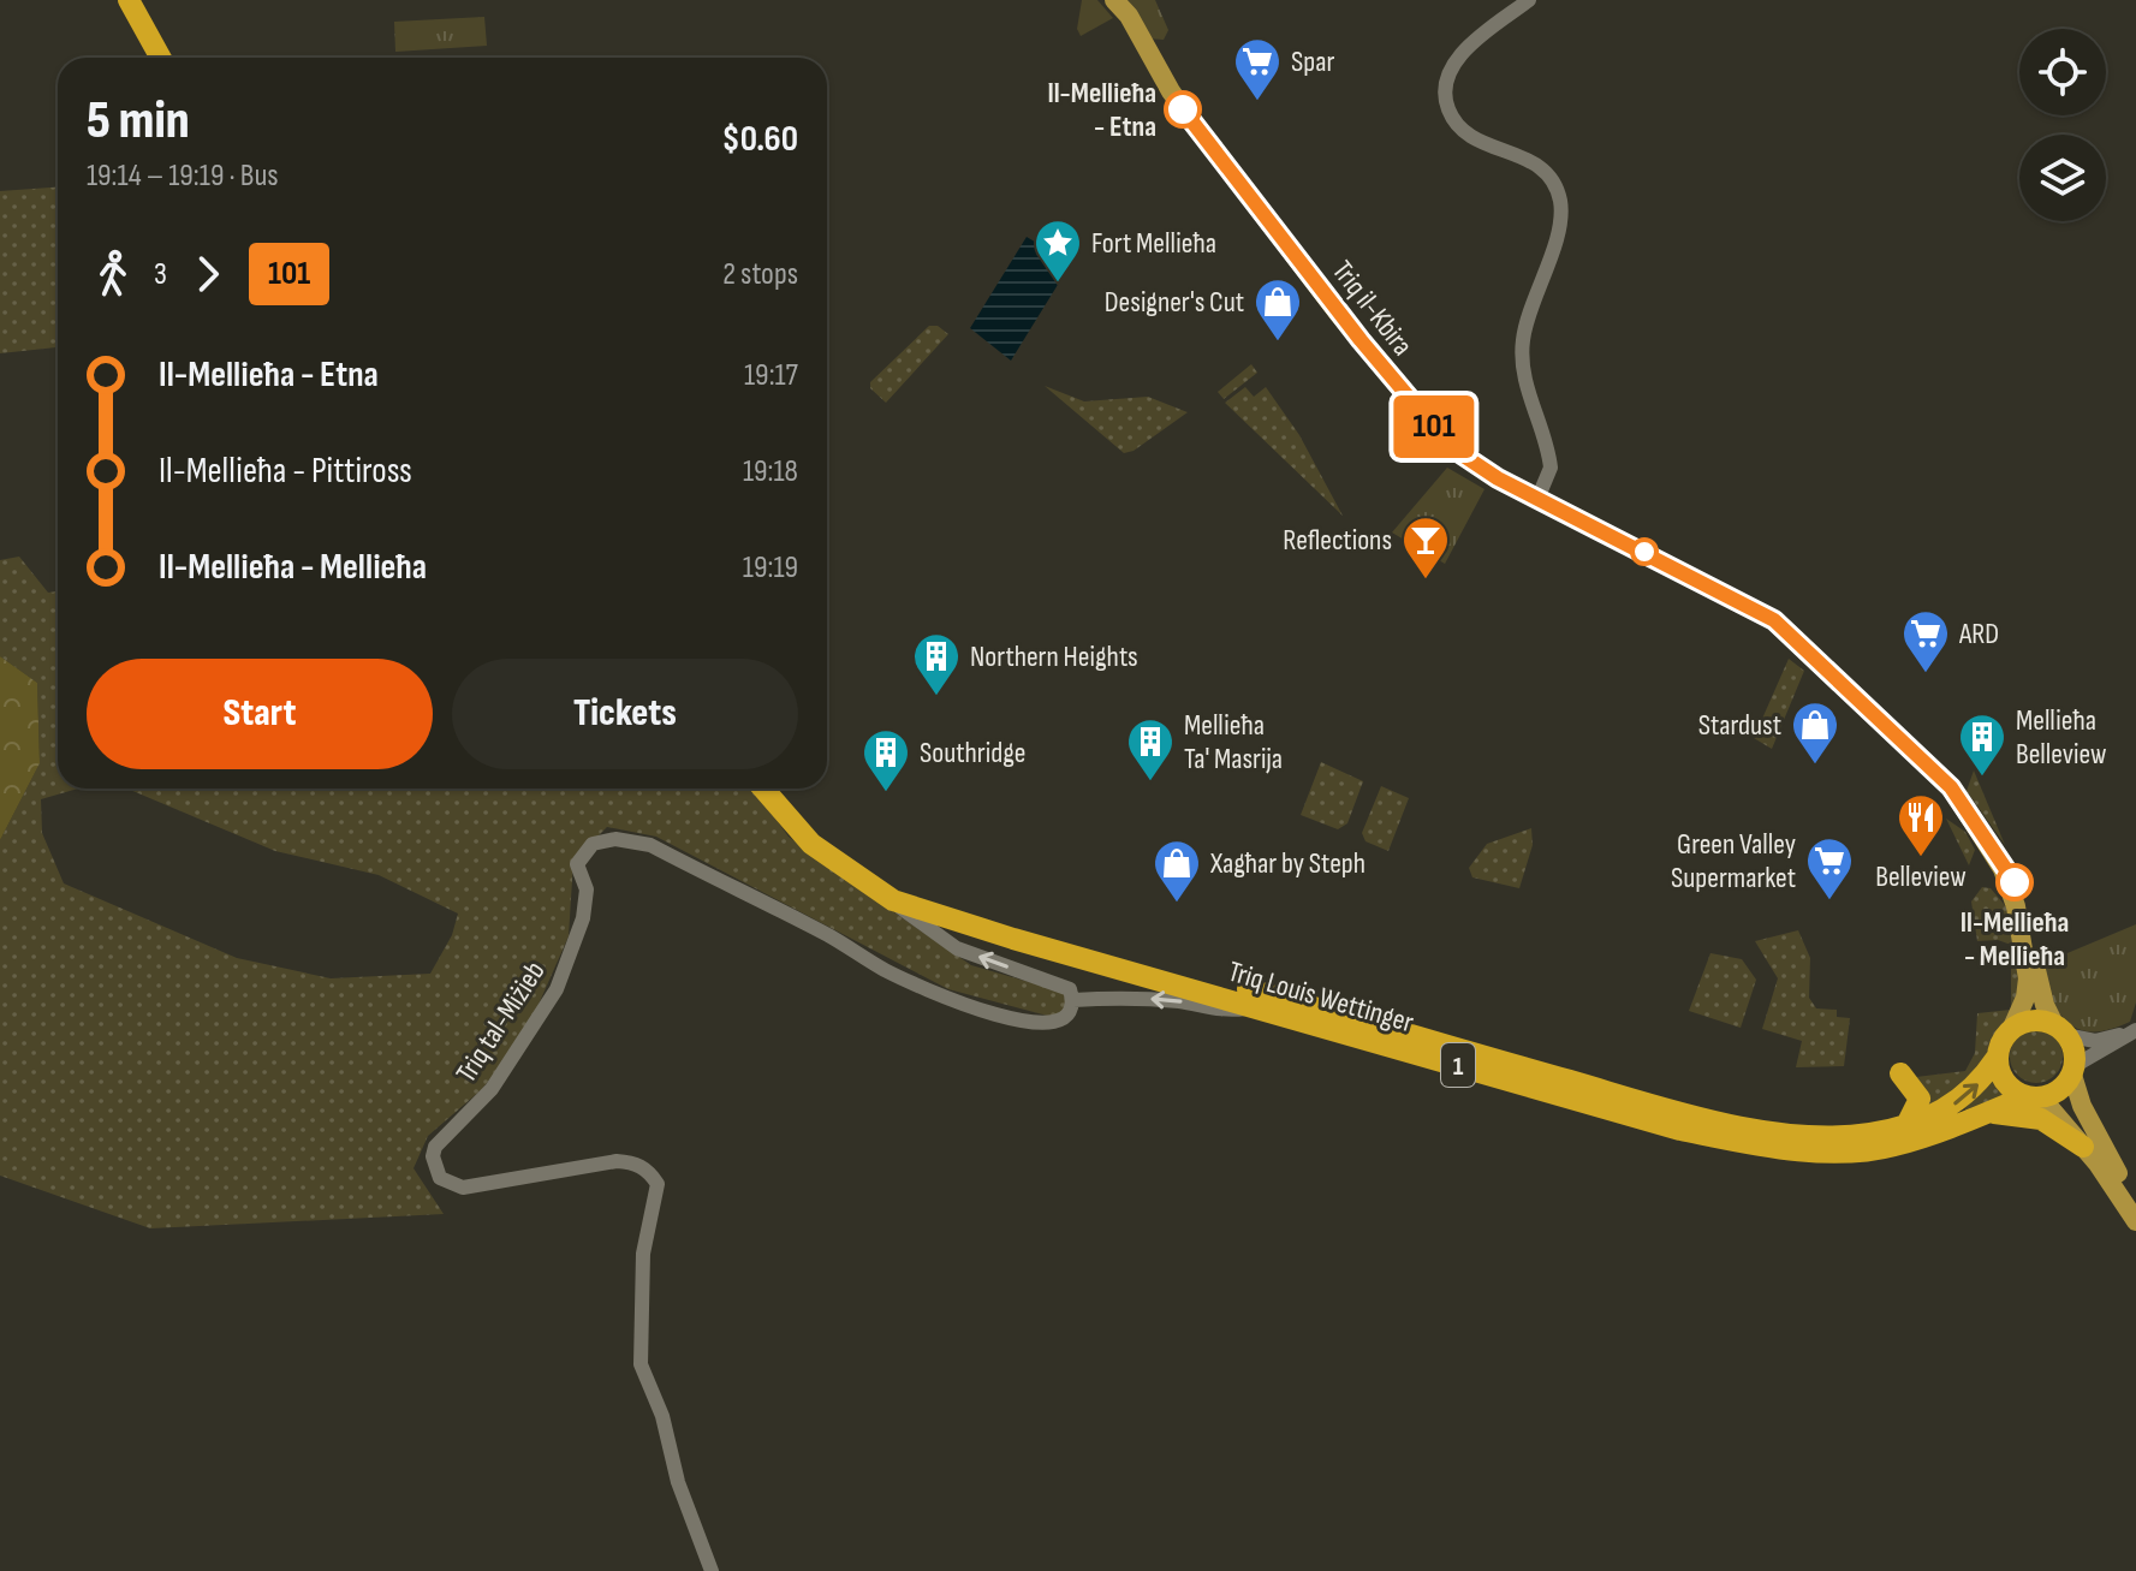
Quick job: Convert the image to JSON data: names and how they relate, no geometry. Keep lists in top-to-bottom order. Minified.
{"streets":{"highway":["Triq Louis Wettinger","1"],"main road":["Triq il-Kbira"],"street":["Triq tal-Miżieb"]},"crossings":[["Triq il-Kbira","Triq Louis Wettinger"],["Triq il-Kbira","1"],["Triq Louis Wettinger","Triq tal-Miżieb"],["Triq Louis Wettinger","1"]],"places":{"supermarket":["Spar","ARD","Green Valley Supermarket"],"other":["Il-Mellieħa - Etna","Il-Mellieħa - Mellieħa"],"place":["Fort Mellieħa"],"shop":["Designer's Cut","Stardust","Xagħar by Steph"],"bar":["Reflections"],"building":["Northern Heights","Mellieħa Belleview","Mellieħa Ta' Masrija","Southridge"],"restaurant":["Belleview"]},"lines":["bus line 101"],"page":{"on_map":"101","heading":["5 min","19:14 – 19:19 · Bus","$0.60"],"legs":["3","101","2 stops"],"list":[{"name":"Il-Mellieħa - Etna","value":"19:17"},{"name":"Il-Mellieħa - Pittiross","value":"19:18"},{"name":"Il-Mellieħa - Mellieħa","value":"19:19"}],"buttons":["Start","Tickets"]}}
